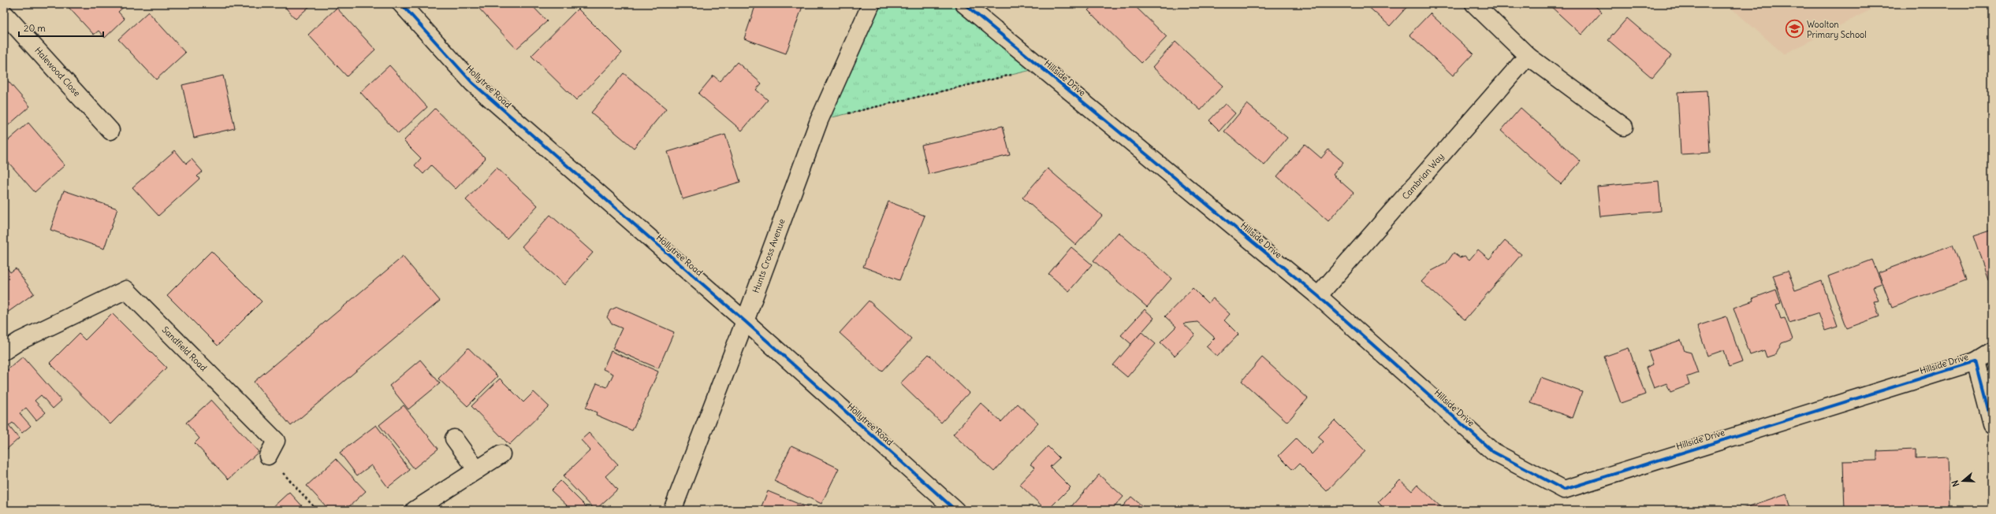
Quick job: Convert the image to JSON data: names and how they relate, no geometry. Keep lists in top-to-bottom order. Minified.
{"streets":{"street":["Halewood Close","Hillside Drive","Hollytree Road","Cambrian Way","Hunts Cross Avenue","Sandfield Road"]},"crossings":[["Hillside Drive","Cambrian Way"],["Hollytree Road","Hunts Cross Avenue"]],"places":{"school or university":["Woolton Primary School"]},"scale_bar":"20 m","north":"left"}
